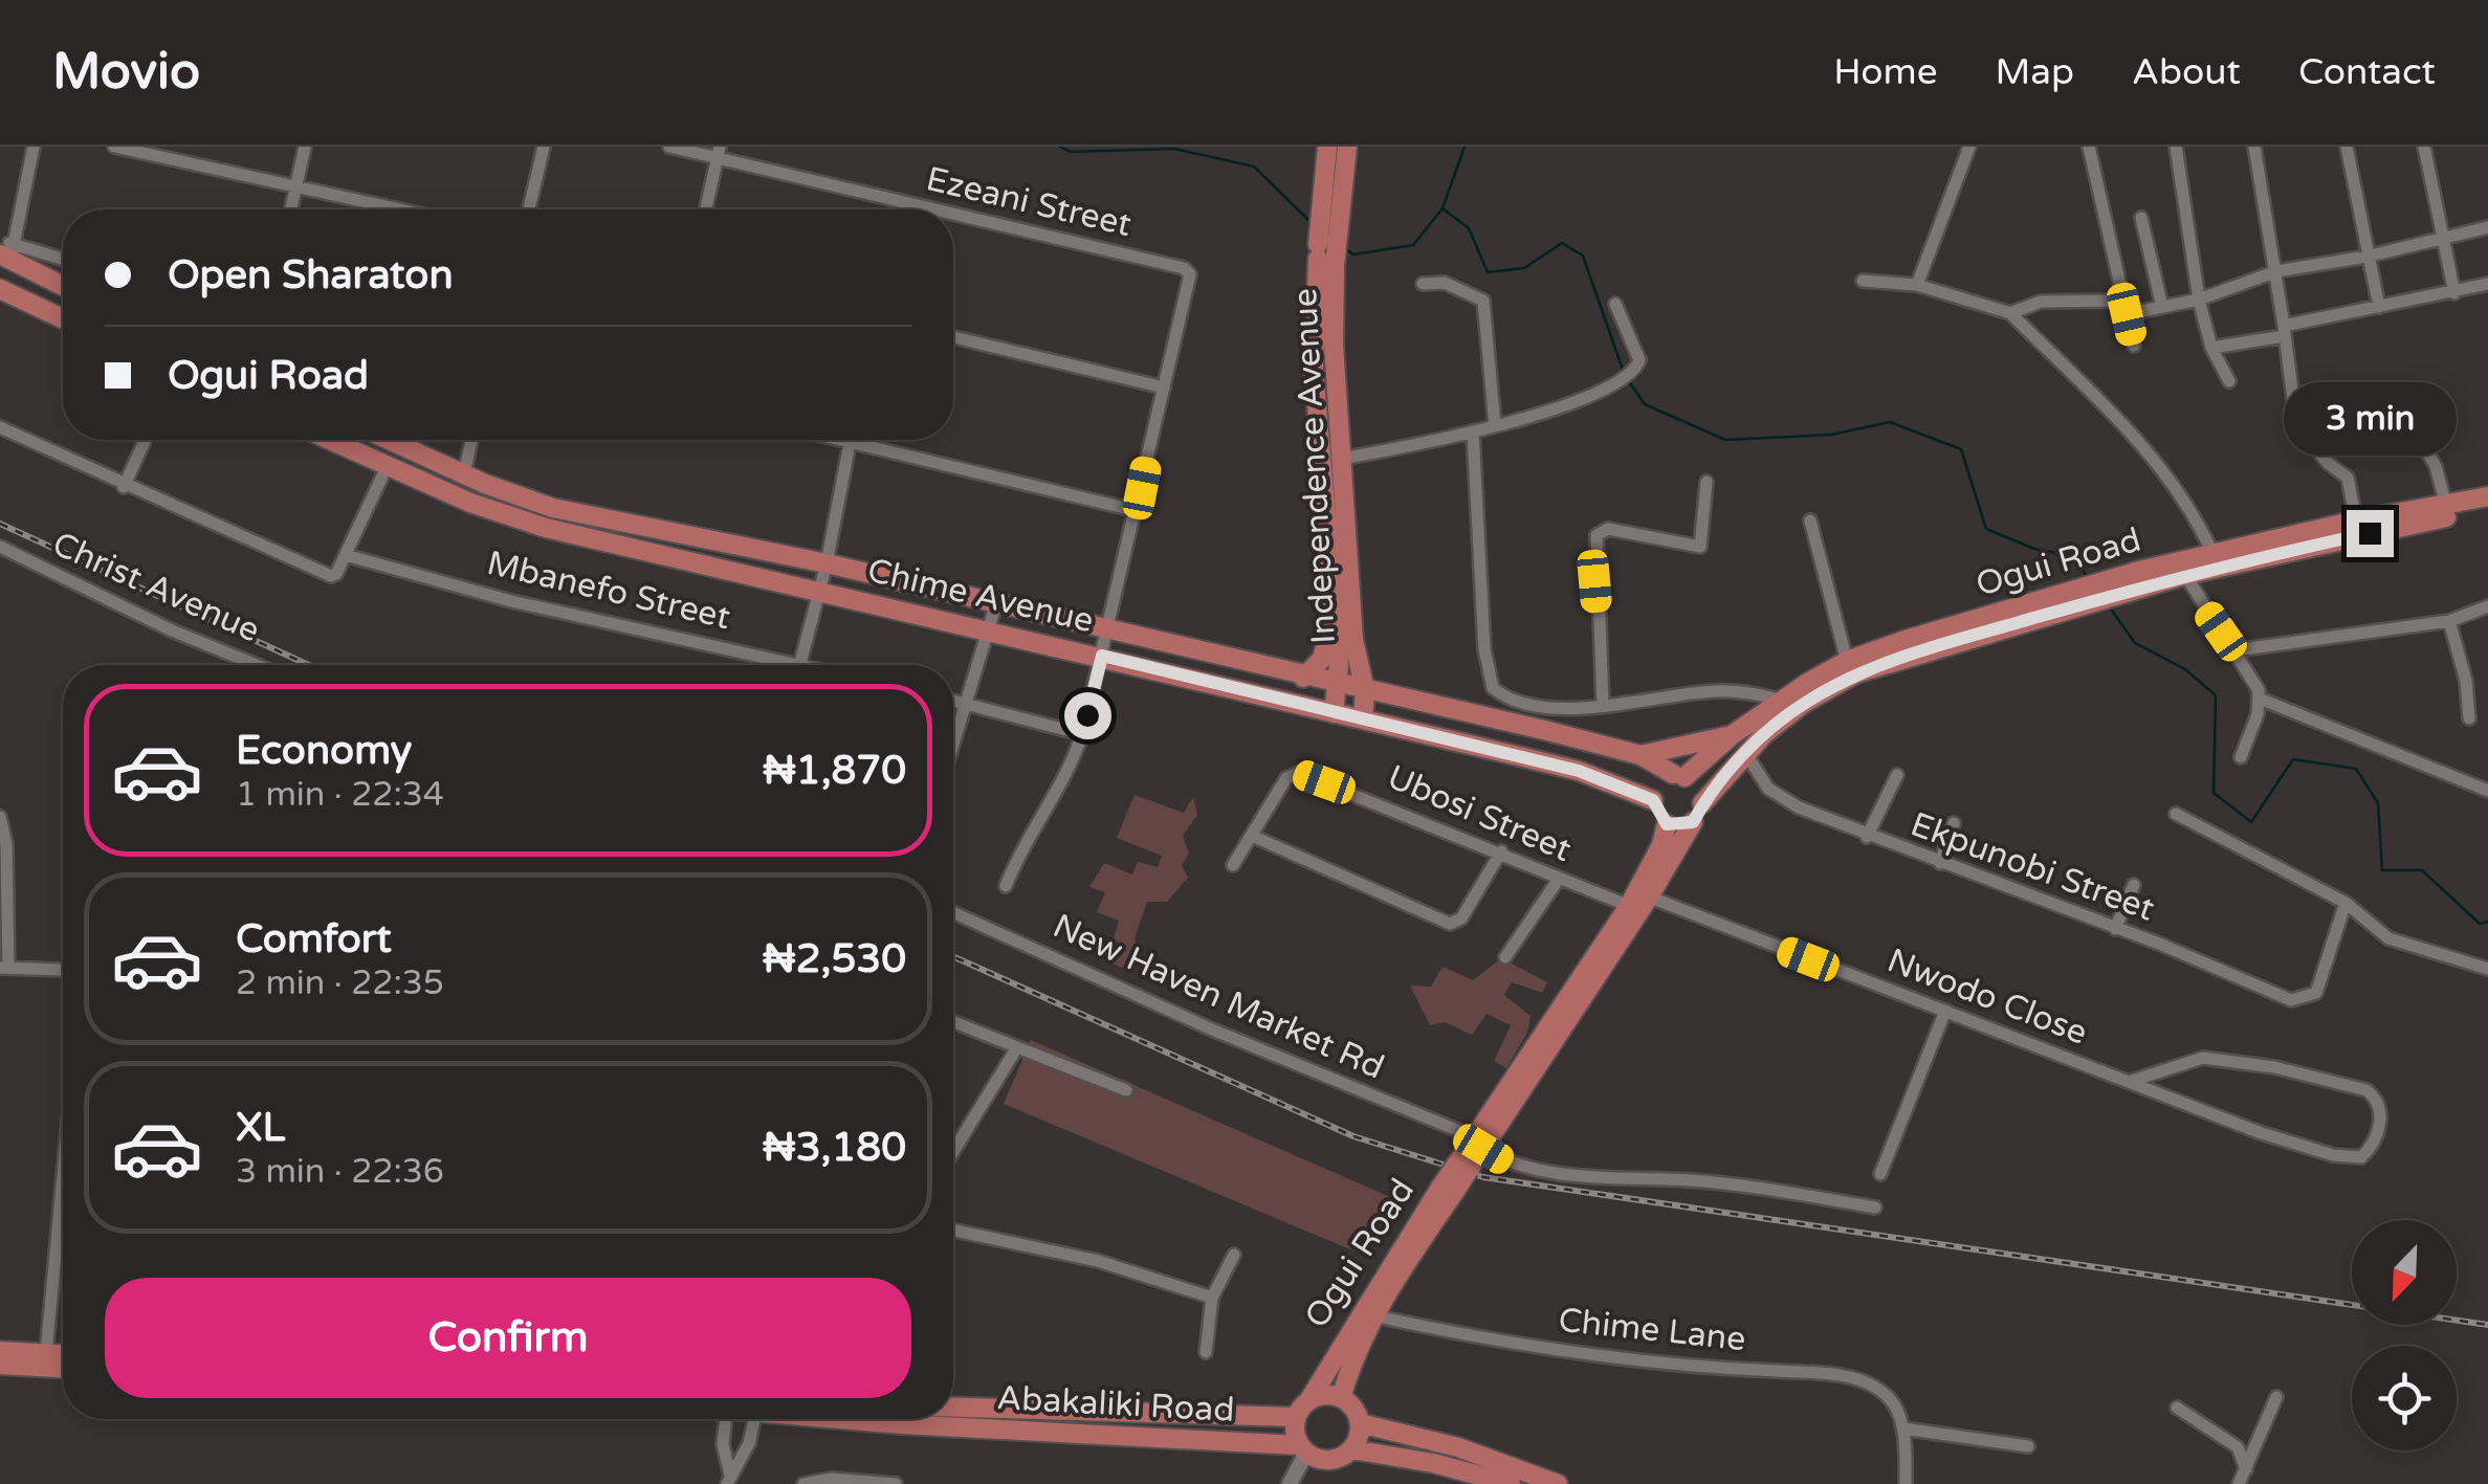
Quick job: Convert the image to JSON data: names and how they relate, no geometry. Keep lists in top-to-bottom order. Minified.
{"streets":{"main road":["Independence Avenue","Ogui Road","Chime Avenue","Abakaliki Road"],"street":["Ezeani Street","Christ Avenue","Mbanefo Street","Ubosi Street","Ekpunobi Street","New Haven Market Rd","Nwodo Close","Chime Lane"]},"crossings":[["Independence Avenue","Chime Avenue"],["Ogui Road","Chime Avenue"],["Ogui Road","Ubosi Street"],["Ogui Road","Ekpunobi Street"],["Ogui Road","New Haven Market Rd"],["Ogui Road","Nwodo Close"],["Ogui Road","Chime Lane"],["Ogui Road","Abakaliki Road"],["Ubosi Street","Nwodo Close"]],"north":"bottom left","page":{"header":"Movio","nav":["Home","Map","About","Contact"],"banner":["Open Sharaton","Ogui Road"],"bubble":"3 min","list":[{"name":"Economy","note":"1 min · 22:34","value":"₦1,870"},{"name":"Comfort","note":"2 min · 22:35","value":"₦2,530"},{"name":"XL","note":"3 min · 22:36","value":"₦3,180"}],"buttons":"Confirm"}}
